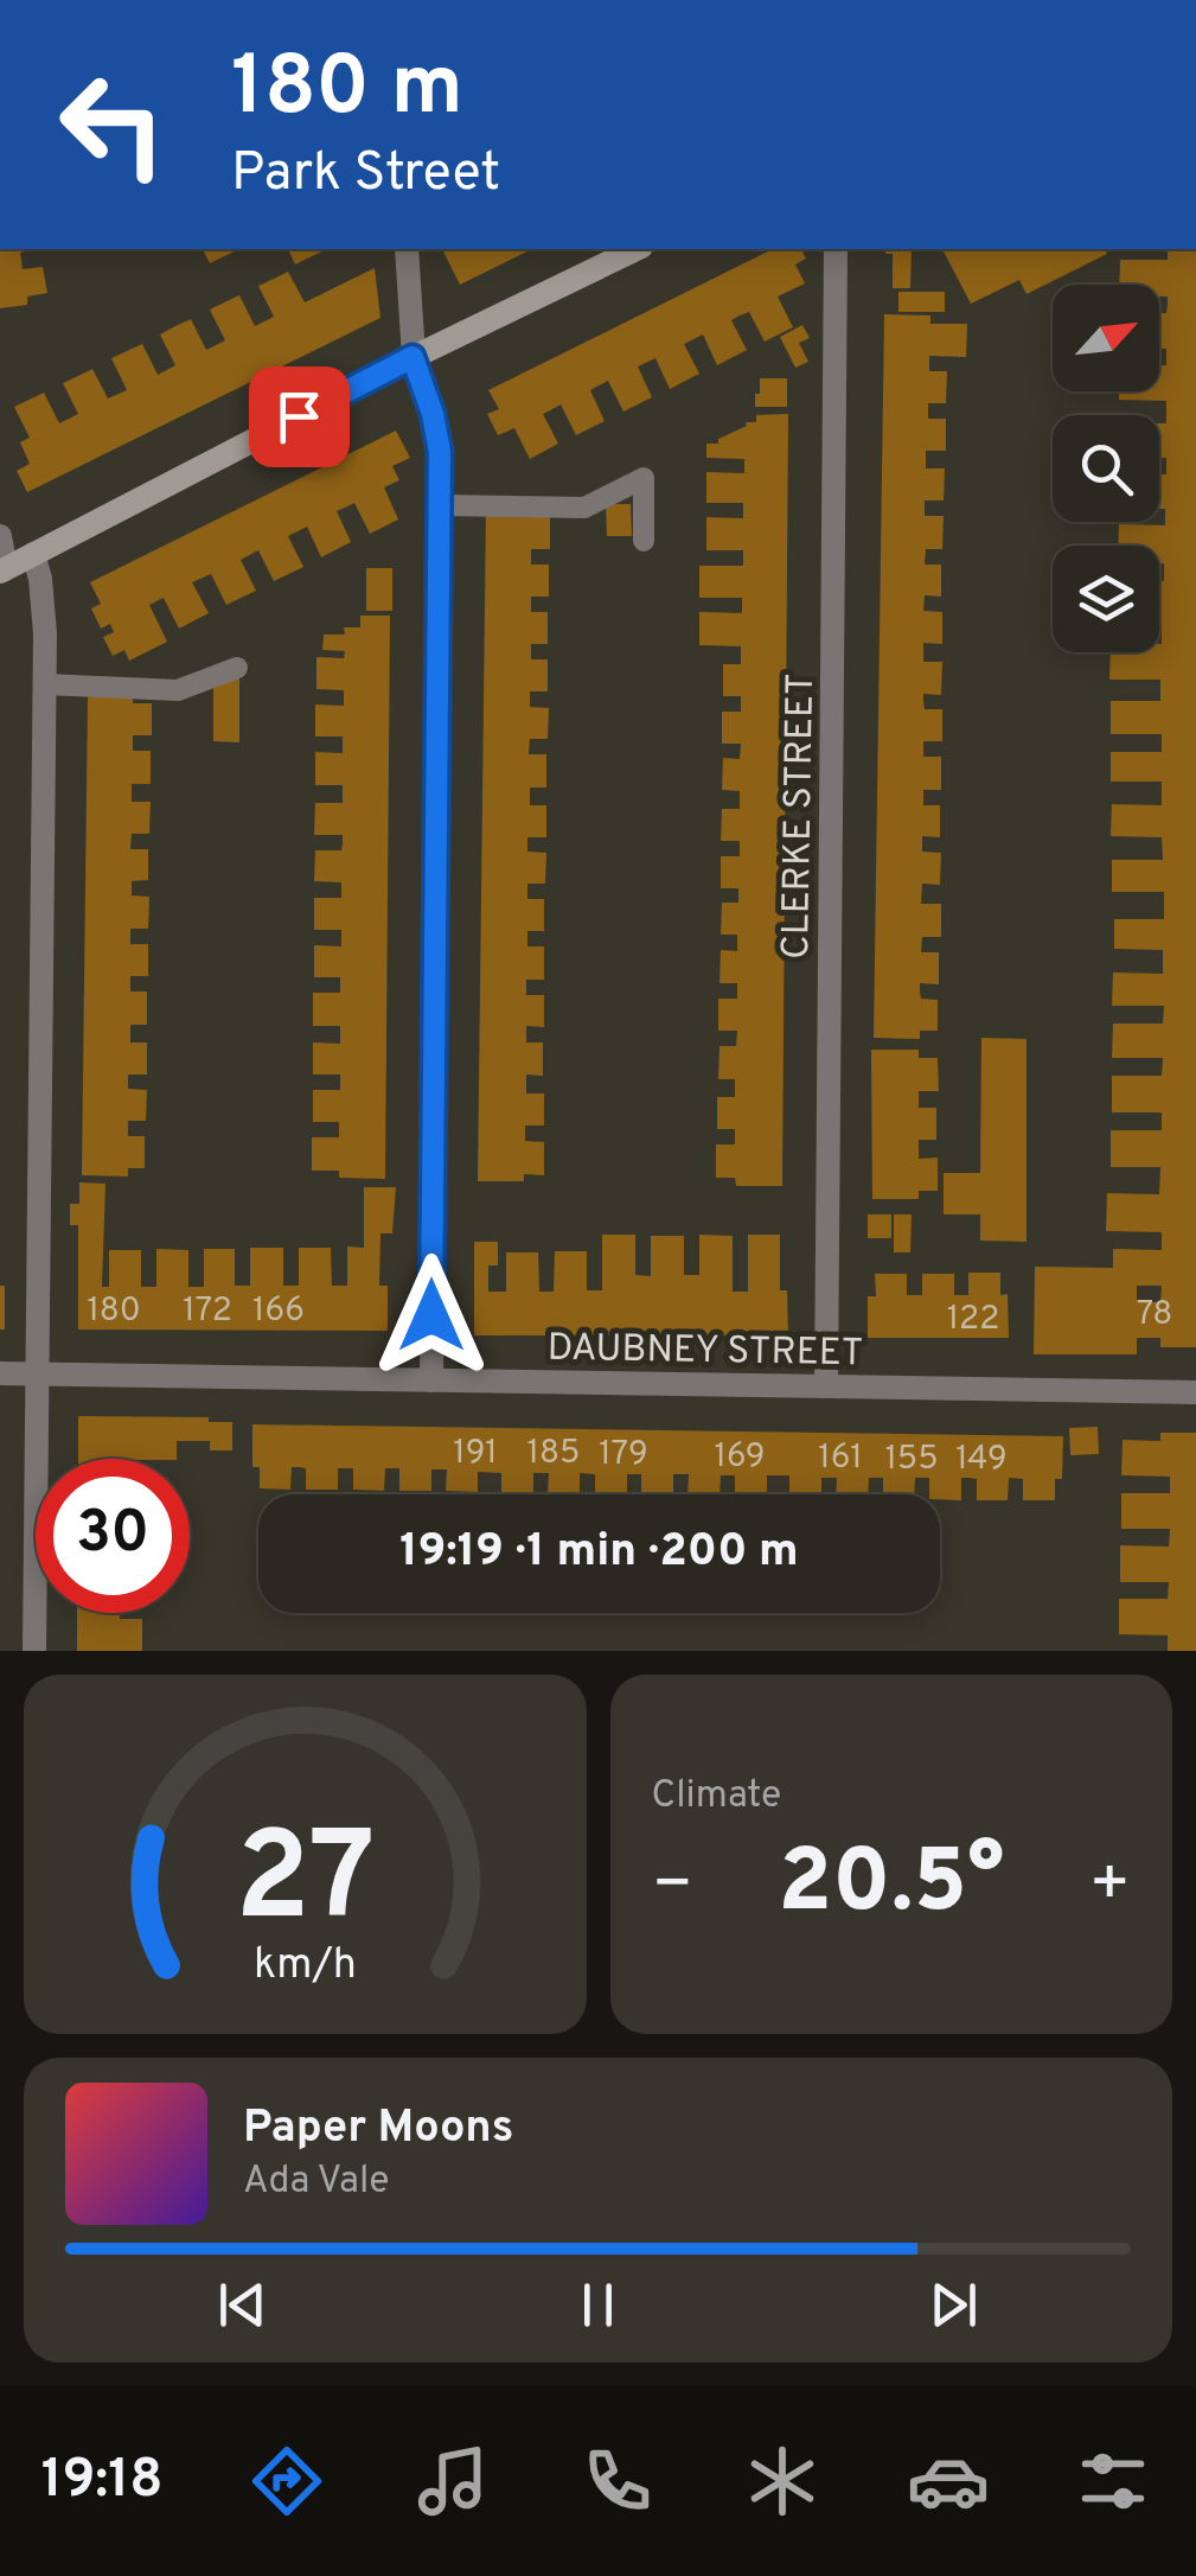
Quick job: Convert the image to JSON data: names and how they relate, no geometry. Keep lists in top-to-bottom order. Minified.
{"streets":{"street":["CLERKE STREET","DAUBNEY STREET"]},"crossings":[["CLERKE STREET","DAUBNEY STREET"]],"house_numbers":["180","172","166","78","122","191","185","179","169","161","155","149"],"north":"top right","page":{"turn":["180 m","Park Street"],"limit":"30","trip":"19:19 · 1 min · 200 m","tile":"Climate","heat":["−","20.5°","+"],"song":["Paper Moons","Ada Vale"],"tabs":"19:18","gauge":["27","km/h"]}}
